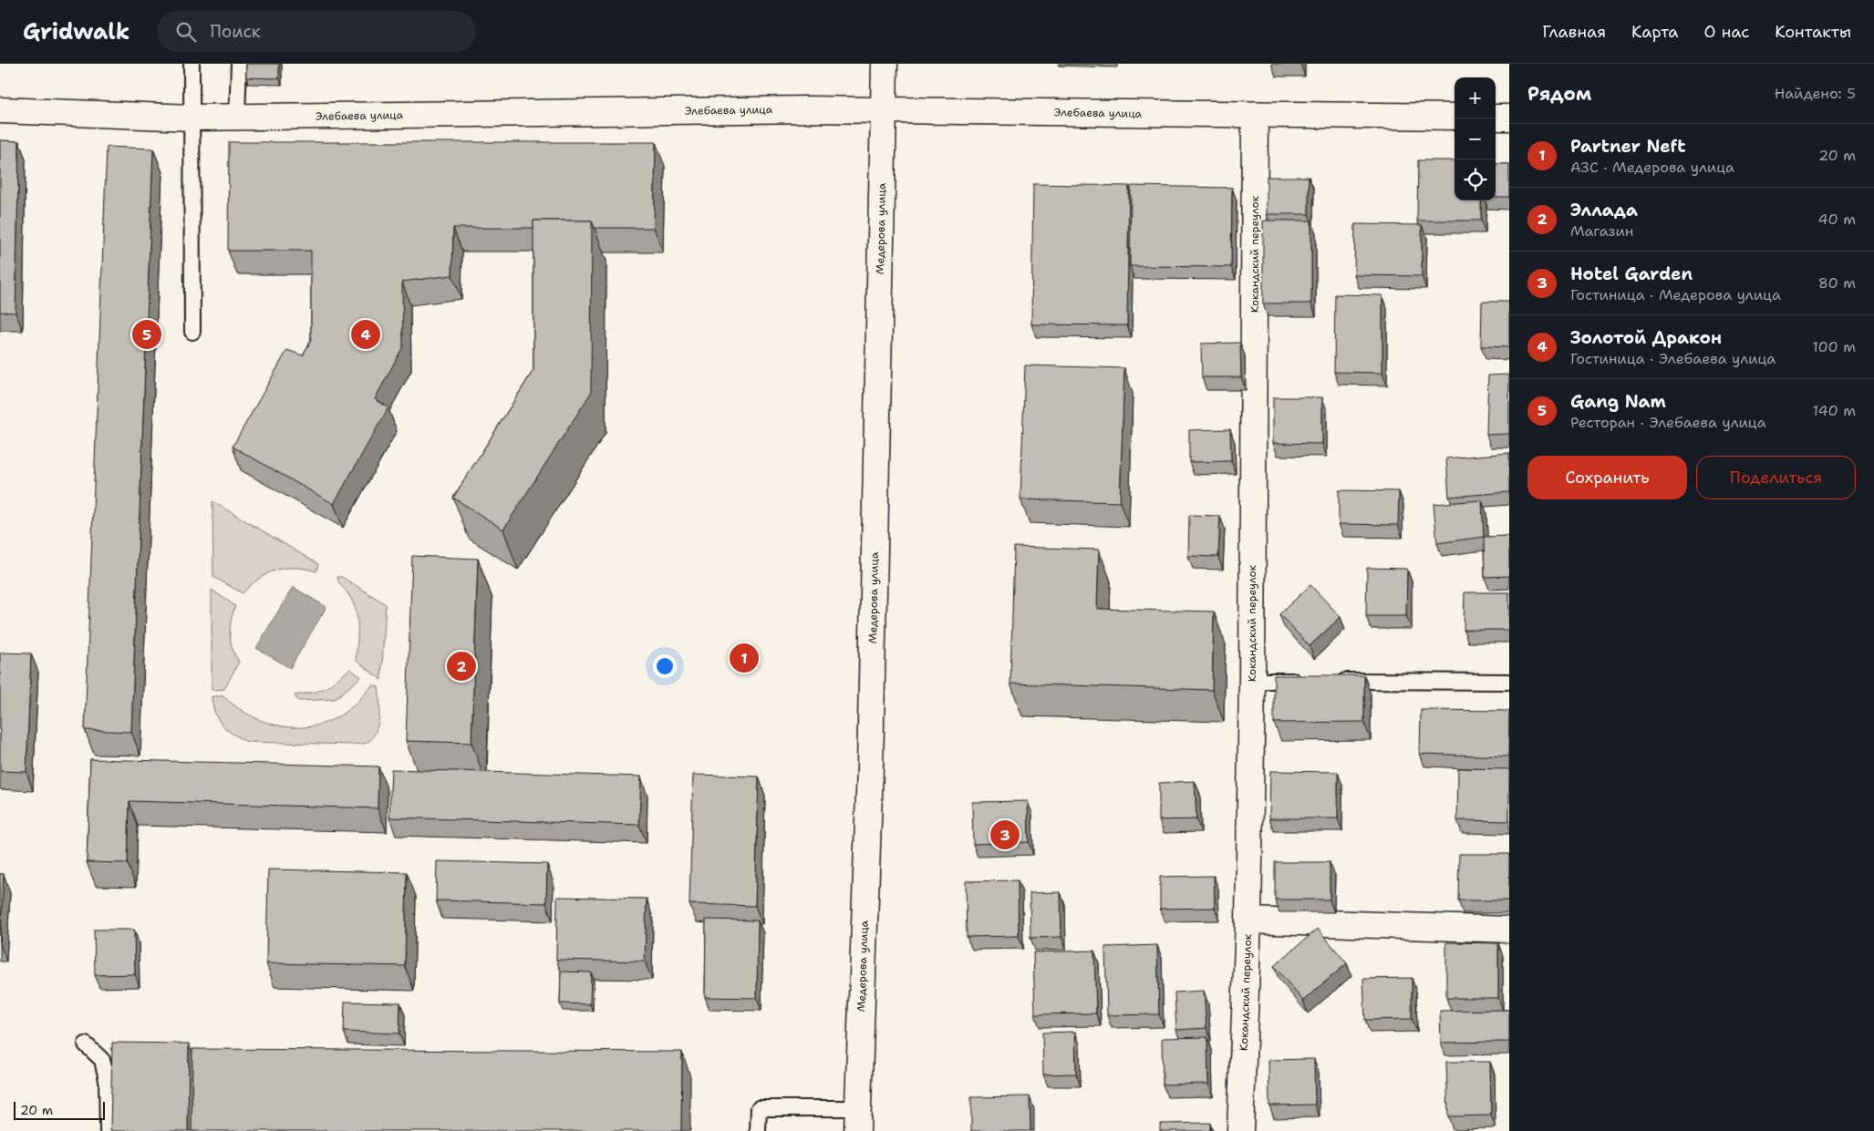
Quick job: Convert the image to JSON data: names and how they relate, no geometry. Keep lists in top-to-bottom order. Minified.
{"streets":{"street":["Элебаева улица","Медерова улица","Кокандский переулок"]},"crossings":[["Элебаева улица","Медерова улица"],["Элебаева улица","Кокандский переулок"]],"scale_bar":"20 m","page":{"header":"Gridwalk","search":"Поиск","nav":["Главная","Карта","О нас","Контакты"],"heading":["Рядом","Найдено: 5"],"map_buttons":["+","−"],"list":[{"mark":"1","name":"Partner Neft","note":"АЗС · Медерова улица","value":"20 m"},{"mark":"2","name":"Эллада","note":"Магазин","value":"40 m"},{"mark":"3","name":"Hotel Garden","note":"Гостиница · Медерова улица","value":"80 m"},{"mark":"4","name":"Золотой Дракон","note":"Гостиница · Элебаева улица","value":"100 m"},{"mark":"5","name":"Gang Nam","note":"Ресторан · Элебаева улица","value":"140 m"}],"pins":["4","5","1","2","3"],"buttons":["Сохранить","Поделиться"],"scale":"20 m"}}
